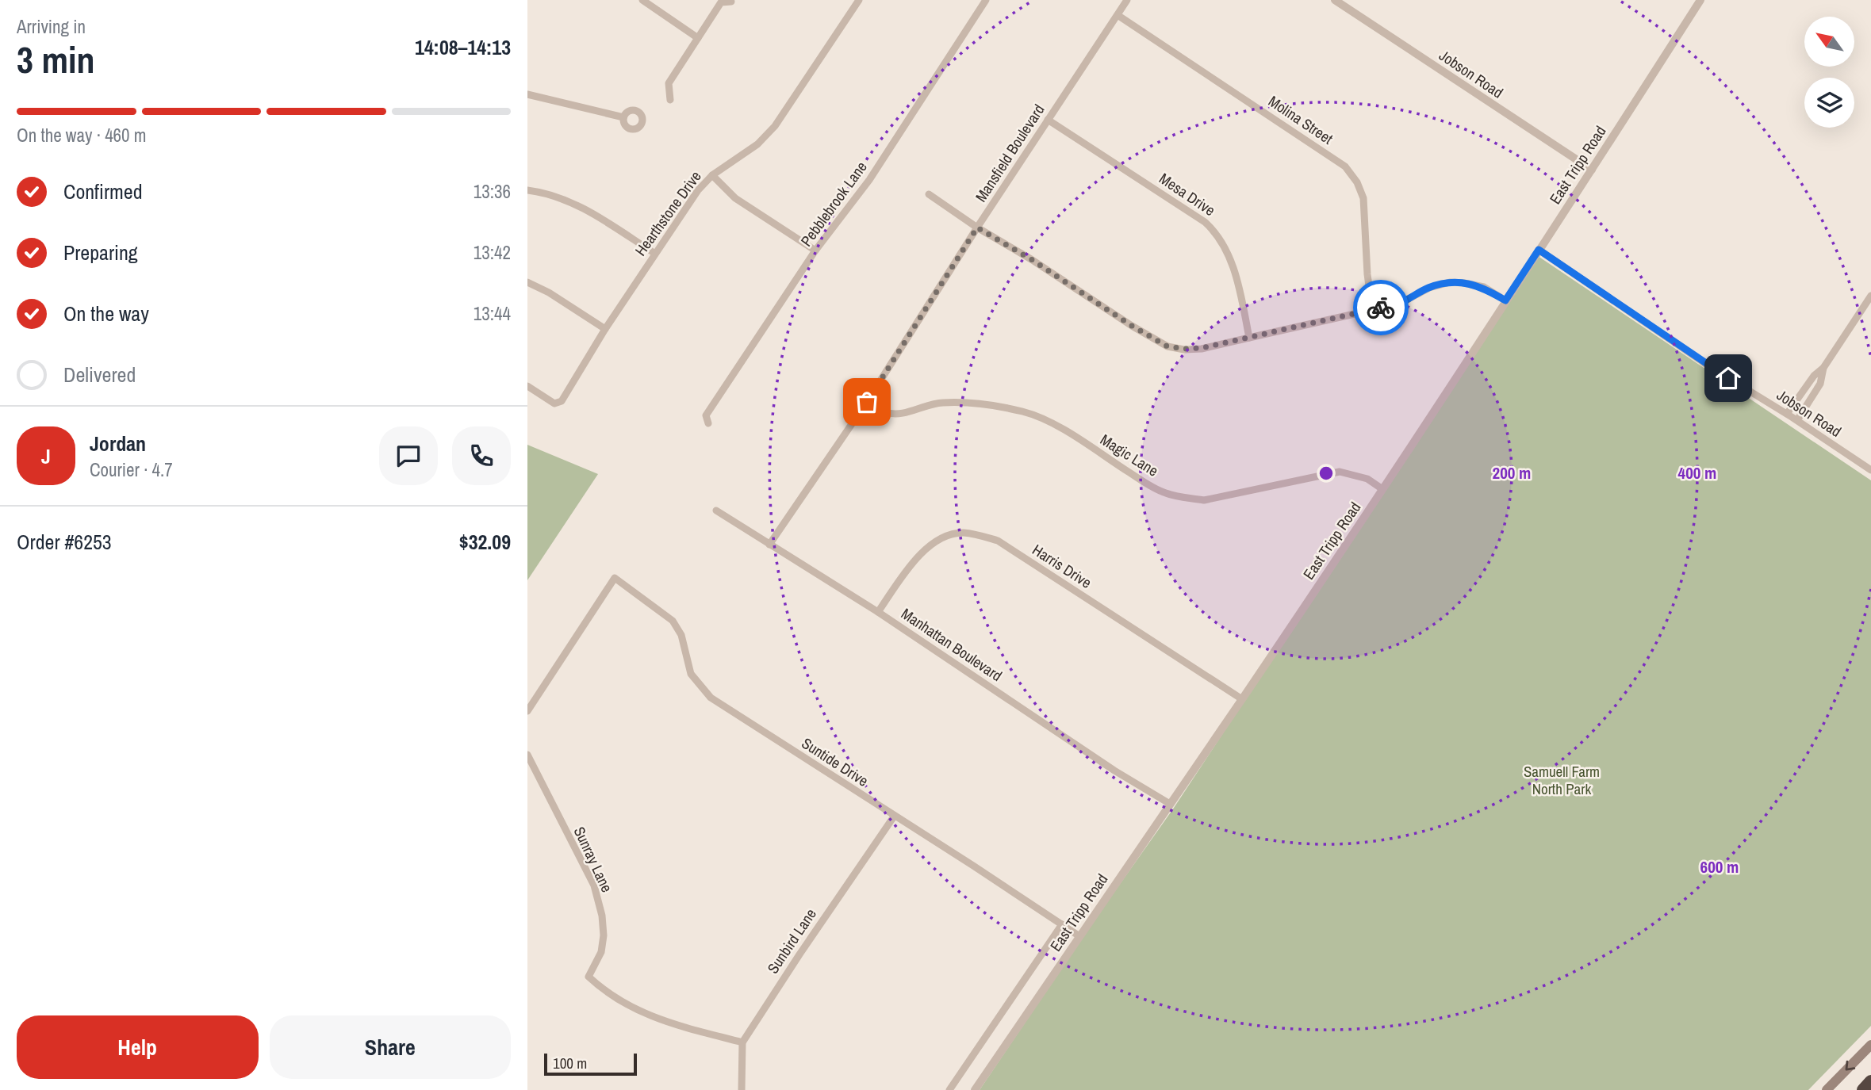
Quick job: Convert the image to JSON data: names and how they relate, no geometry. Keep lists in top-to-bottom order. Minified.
{"streets":{"street":["Jobson Road","Molina Street","Mansfield Boulevard","East Tripp Road","Mesa Drive","Pebblebrook Lane","Hearthstone Drive","Magic Lane","Harris Drive","Manhattan Boulevard","Suntide Drive","Sunray Lane","Sunbird Lane"]},"crossings":[["Jobson Road","East Tripp Road"],["Molina Street","Mansfield Boulevard"],["Mansfield Boulevard","Mesa Drive"],["Mansfield Boulevard","Magic Lane"],["Mansfield Boulevard","Manhattan Boulevard"],["East Tripp Road","Magic Lane"],["East Tripp Road","Harris Drive"],["East Tripp Road","Manhattan Boulevard"],["East Tripp Road","Suntide Drive"],["Harris Drive","Manhattan Boulevard"],["Suntide Drive","Sunbird Lane"],["Sunray Lane","Sunbird Lane"]],"parks":["Samuell Farm North Park"],"scale_bar":"100 m","north":"top left","page":{"heading":["3 min","Arriving in","14:08–14:13"],"panel":["Jordan","Courier · 4.7","Order #6253","$32.09"],"bar":"On the way · 460 m","list":[["Confirmed","13:36"],["Preparing","13:42"],["On the way","13:44"],"Delivered"],"round":"J","buttons":["Help","Share"],"scale":"100 m"},"rings":["200 m","400 m","600 m"]}
